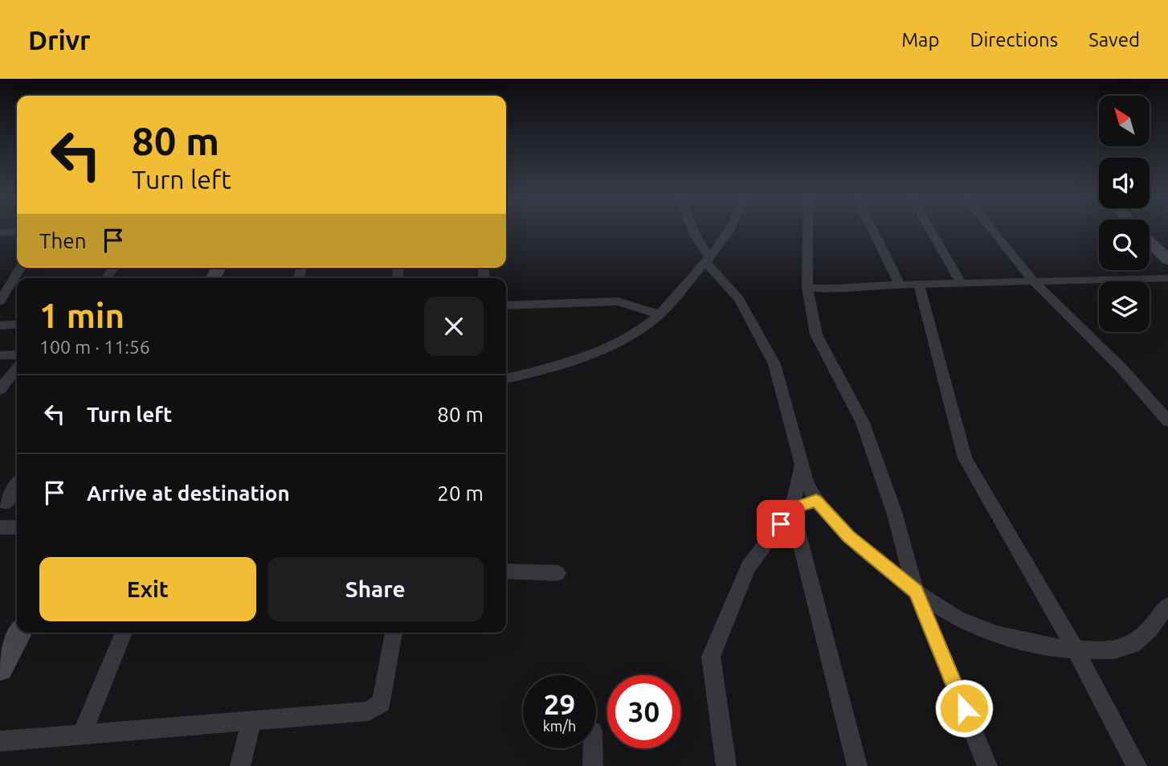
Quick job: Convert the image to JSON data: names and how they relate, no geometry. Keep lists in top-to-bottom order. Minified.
{"north":"top left","page":{"header":"Drivr","nav":["Map","Directions","Saved"],"turn":["80 m","Turn left"],"then":"Then","heading":["1 min","100 m · 11:56"],"list":[{"name":"Turn left","value":"80 m"},{"name":"Arrive at destination","value":"20 m"}],"buttons":["Exit","Share"],"speed":"29 km/h","limit":"30"}}
